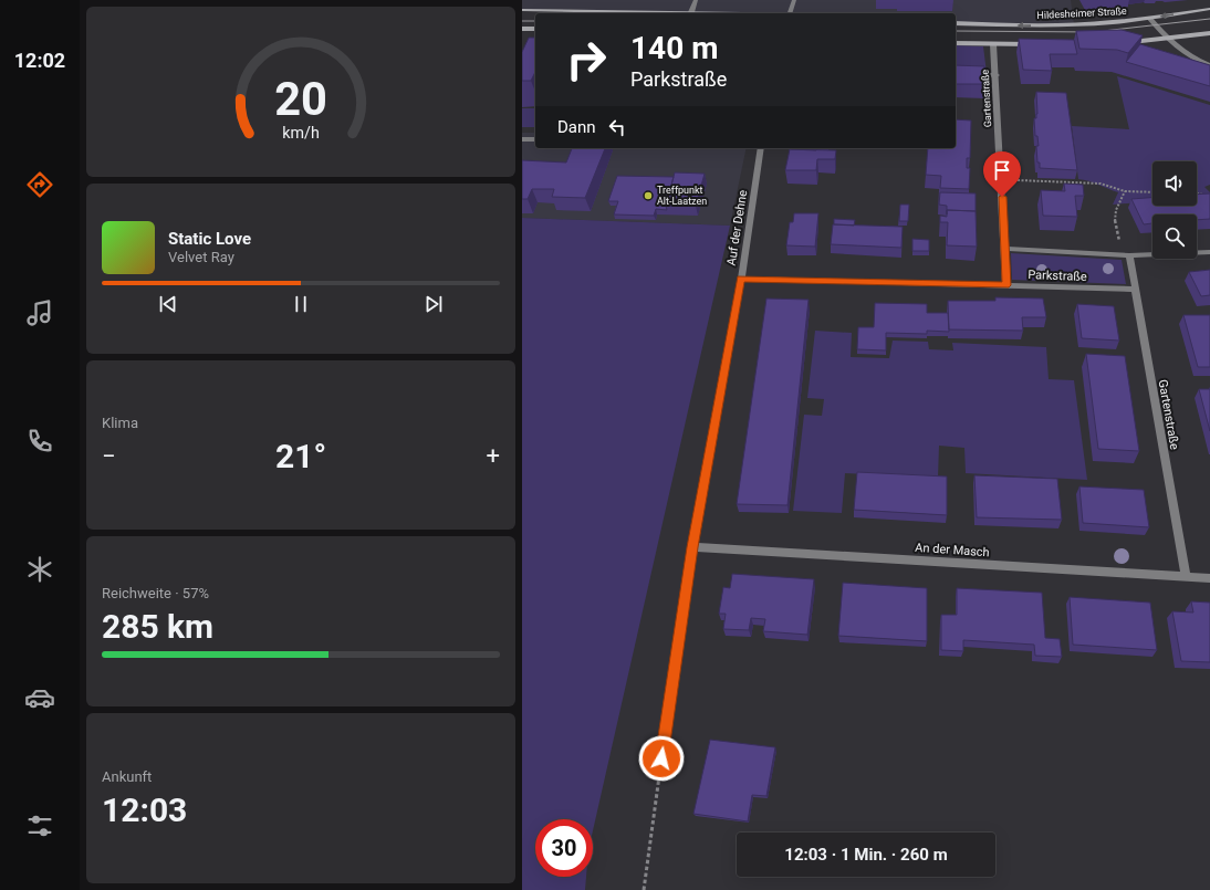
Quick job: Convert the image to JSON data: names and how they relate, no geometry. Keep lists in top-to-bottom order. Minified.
{"streets":{"main road":["Hildesheimer Straße"],"street":["Gartenstraße","Auf der Dehne","Parkstraße","An der Masch"]},"crossings":[["Gartenstraße","Parkstraße"],["Gartenstraße","An der Masch"],["Auf der Dehne","Parkstraße"],["Auf der Dehne","An der Masch"]],"places":["Treffpunkt Alt-Laatzen"],"page":{"tabs":"12:02","turn":["140 m","Parkstraße"],"then":"Dann","song":["Static Love","Velvet Ray"],"tile":["Klima",["Reichweite · 57%","285 km"],["Ankunft","12:03"]],"heat":["−","21°","+"],"limit":"30","trip":"12:03 · 1 Min. · 260 m","gauge":["20","km/h"]}}
